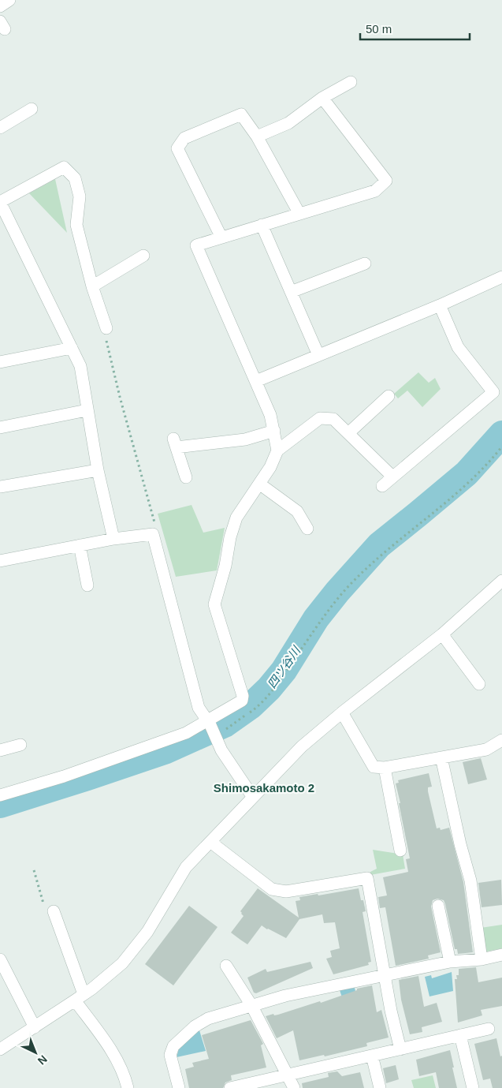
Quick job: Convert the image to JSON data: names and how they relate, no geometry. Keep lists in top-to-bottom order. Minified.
{"districts":["Shimosakamoto 2"],"water":["四ツ谷川"],"scale_bar":"50 m","north":"bottom right"}
